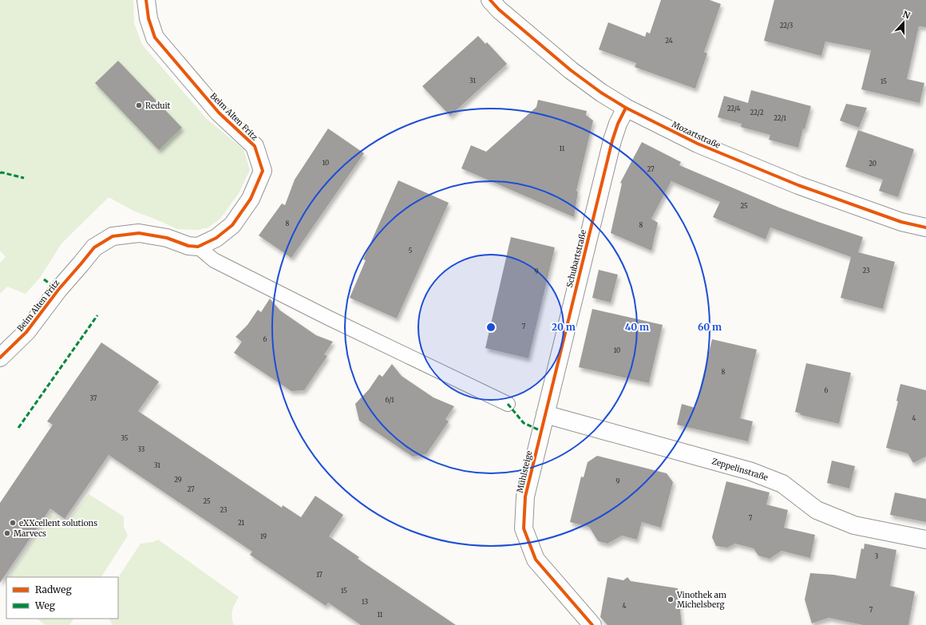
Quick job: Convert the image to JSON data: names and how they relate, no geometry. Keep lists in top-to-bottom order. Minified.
{"streets":{"street":["Beim Alten Fritz","Mozartstraße","Schubartstraße","Zeppelinstraße","Mühlsteige"]},"crossings":[["Mozartstraße","Schubartstraße"],["Schubartstraße","Zeppelinstraße"],["Schubartstraße","Mühlsteige"],["Zeppelinstraße","Mühlsteige"]],"places":["Reduit","eXXcellent solutions","Marvecs","Vinothek am Michelsberg"],"house_numbers":["22/3","24","31","15","22/4","22/2","22/1","11","10","20","27","25","8","8","5","23","9","7","6","10","8","6","37","6/1","4","35","33","31","29","9","27","25","23","7","21","19","3","17","15","13","4","7","11"],"legend":["Radweg","Weg"],"north":"top","rings":["20 m","40 m","60 m"]}
